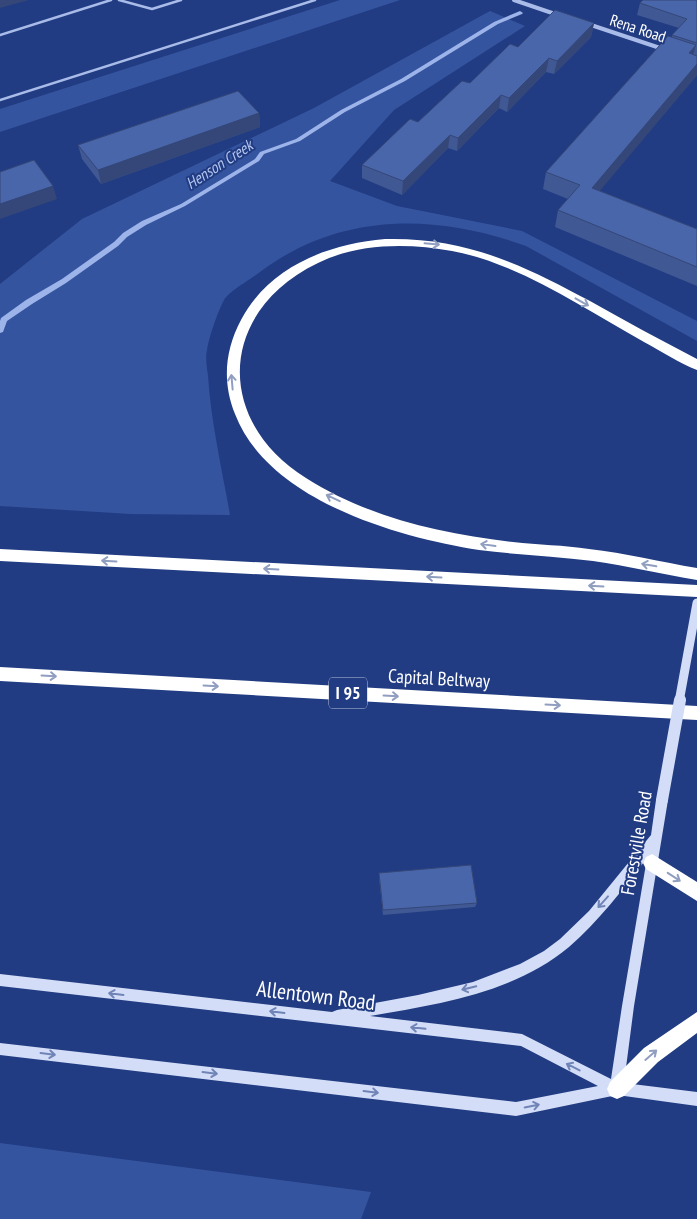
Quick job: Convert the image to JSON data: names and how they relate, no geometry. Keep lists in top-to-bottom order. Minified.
{"streets":{"highway":["Capital Beltway","I 95"],"main road":["Forestville Road","Allentown Road"],"street":["Rena Road"]},"crossings":[["Forestville Road","Allentown Road"]],"water":["Henson Creek"]}
